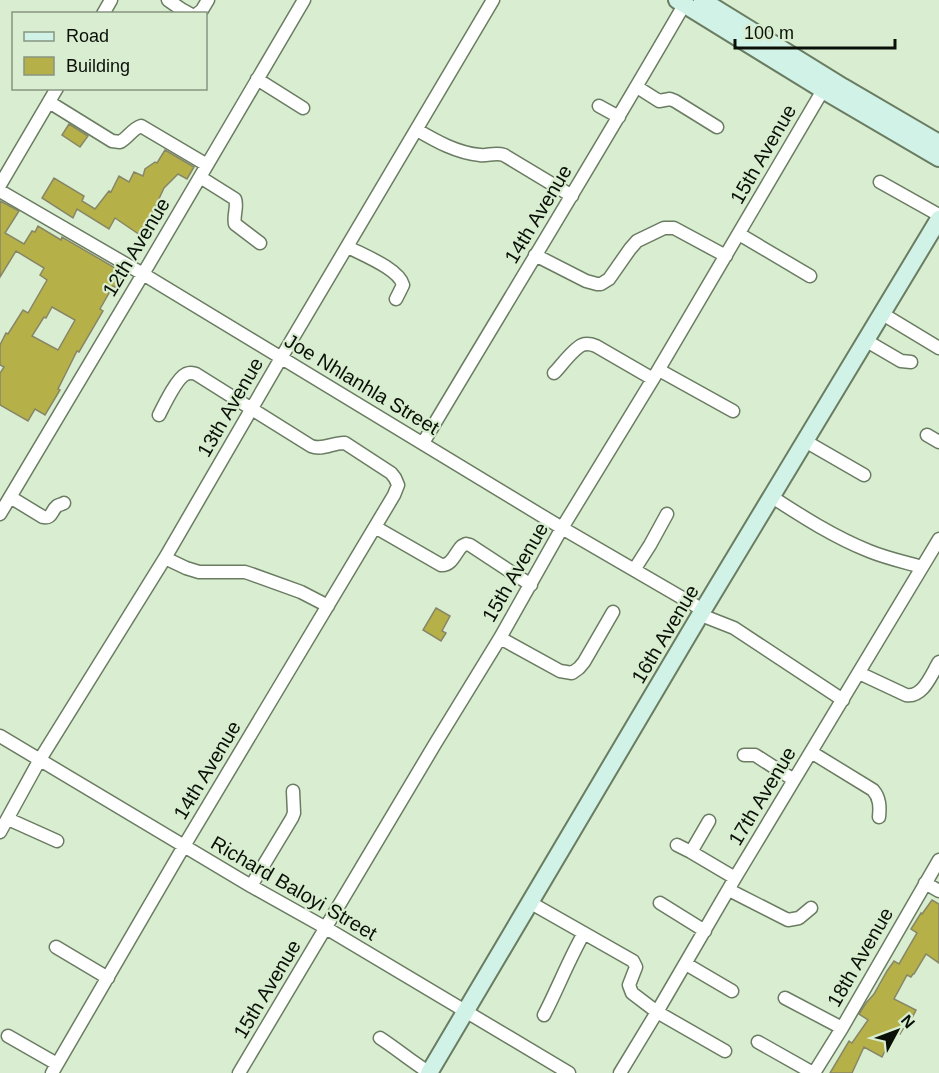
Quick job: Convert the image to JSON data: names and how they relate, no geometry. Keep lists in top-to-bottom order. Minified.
{"streets":{"street":["15th Avenue","14th Avenue","12th Avenue","Joe Nhlanhla Street","13th Avenue","16th Avenue","17th Avenue","Richard Baloyi Street","18th Avenue"]},"crossings":[["15th Avenue","Joe Nhlanhla Street"],["15th Avenue","Richard Baloyi Street"],["14th Avenue","Joe Nhlanhla Street"],["14th Avenue","13th Avenue"],["14th Avenue","Richard Baloyi Street"],["12th Avenue","Joe Nhlanhla Street"],["Joe Nhlanhla Street","13th Avenue"],["Joe Nhlanhla Street","16th Avenue"],["Joe Nhlanhla Street","17th Avenue"],["13th Avenue","Richard Baloyi Street"],["16th Avenue","Richard Baloyi Street"]],"legend":["Road","Building"],"scale_bar":"100 m","north":"top right"}
